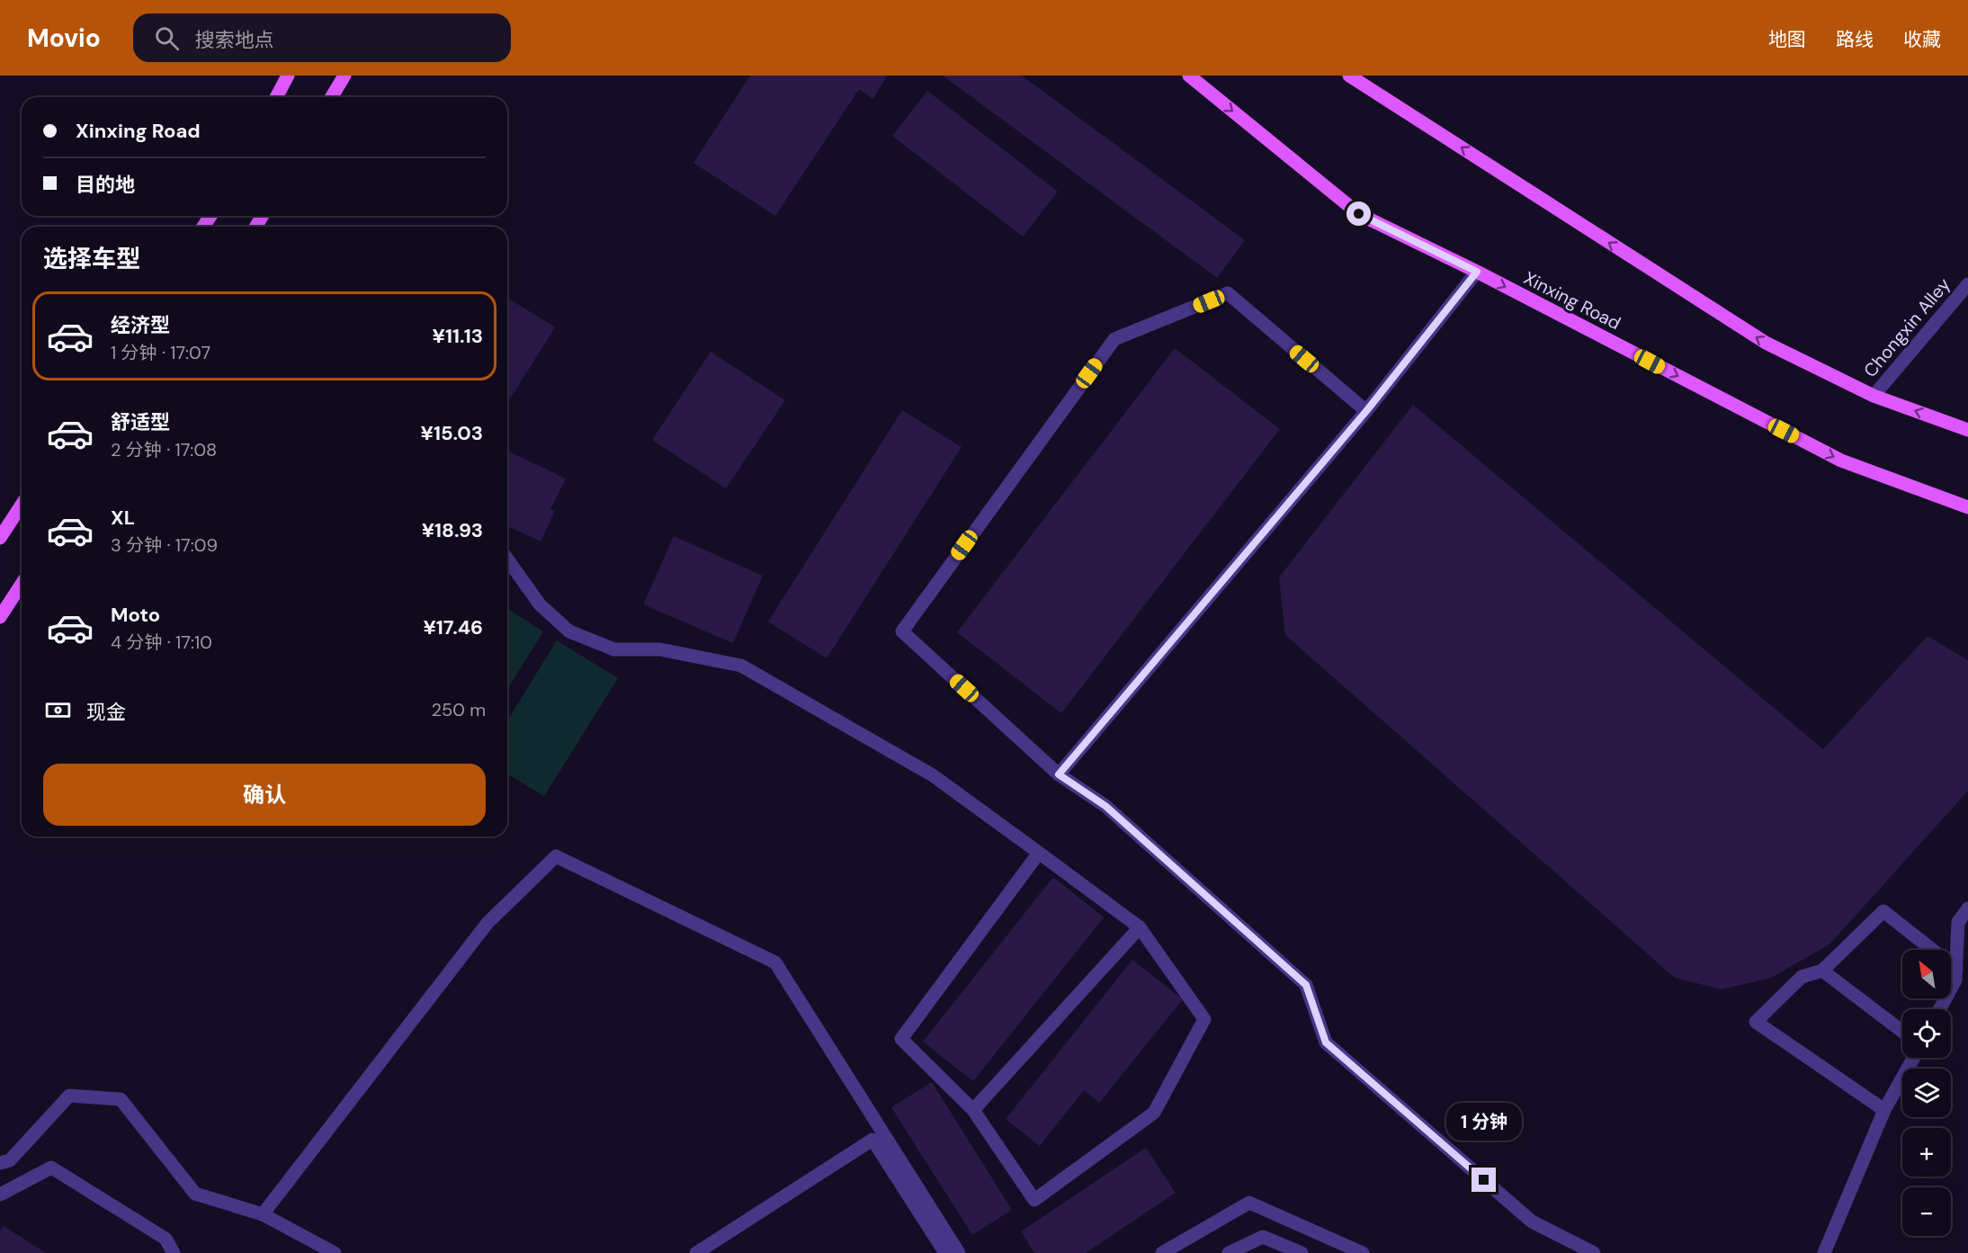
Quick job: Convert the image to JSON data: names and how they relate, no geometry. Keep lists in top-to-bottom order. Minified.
{"streets":{"main road":["Xinxing Road"],"street":["Chongxin Alley"]},"north":"top left","page":{"header":"Movio","search":"搜索地点","nav":["地图","路线","收藏"],"banner":["Xinxing Road","目的地"],"heading":"选择车型","list":[{"name":"经济型","note":"1 分钟 · 17:07","value":"¥11.13"},{"name":"舒适型","note":"2 分钟 · 17:08","value":"¥15.03"},{"name":"XL","note":"3 分钟 · 17:09","value":"¥18.93"},{"name":"Moto","note":"4 分钟 · 17:10","value":"¥17.46"}],"pay":["现金","250 m"],"buttons":"确认","map_buttons":["+","−"],"bubble":"1 分钟"}}
